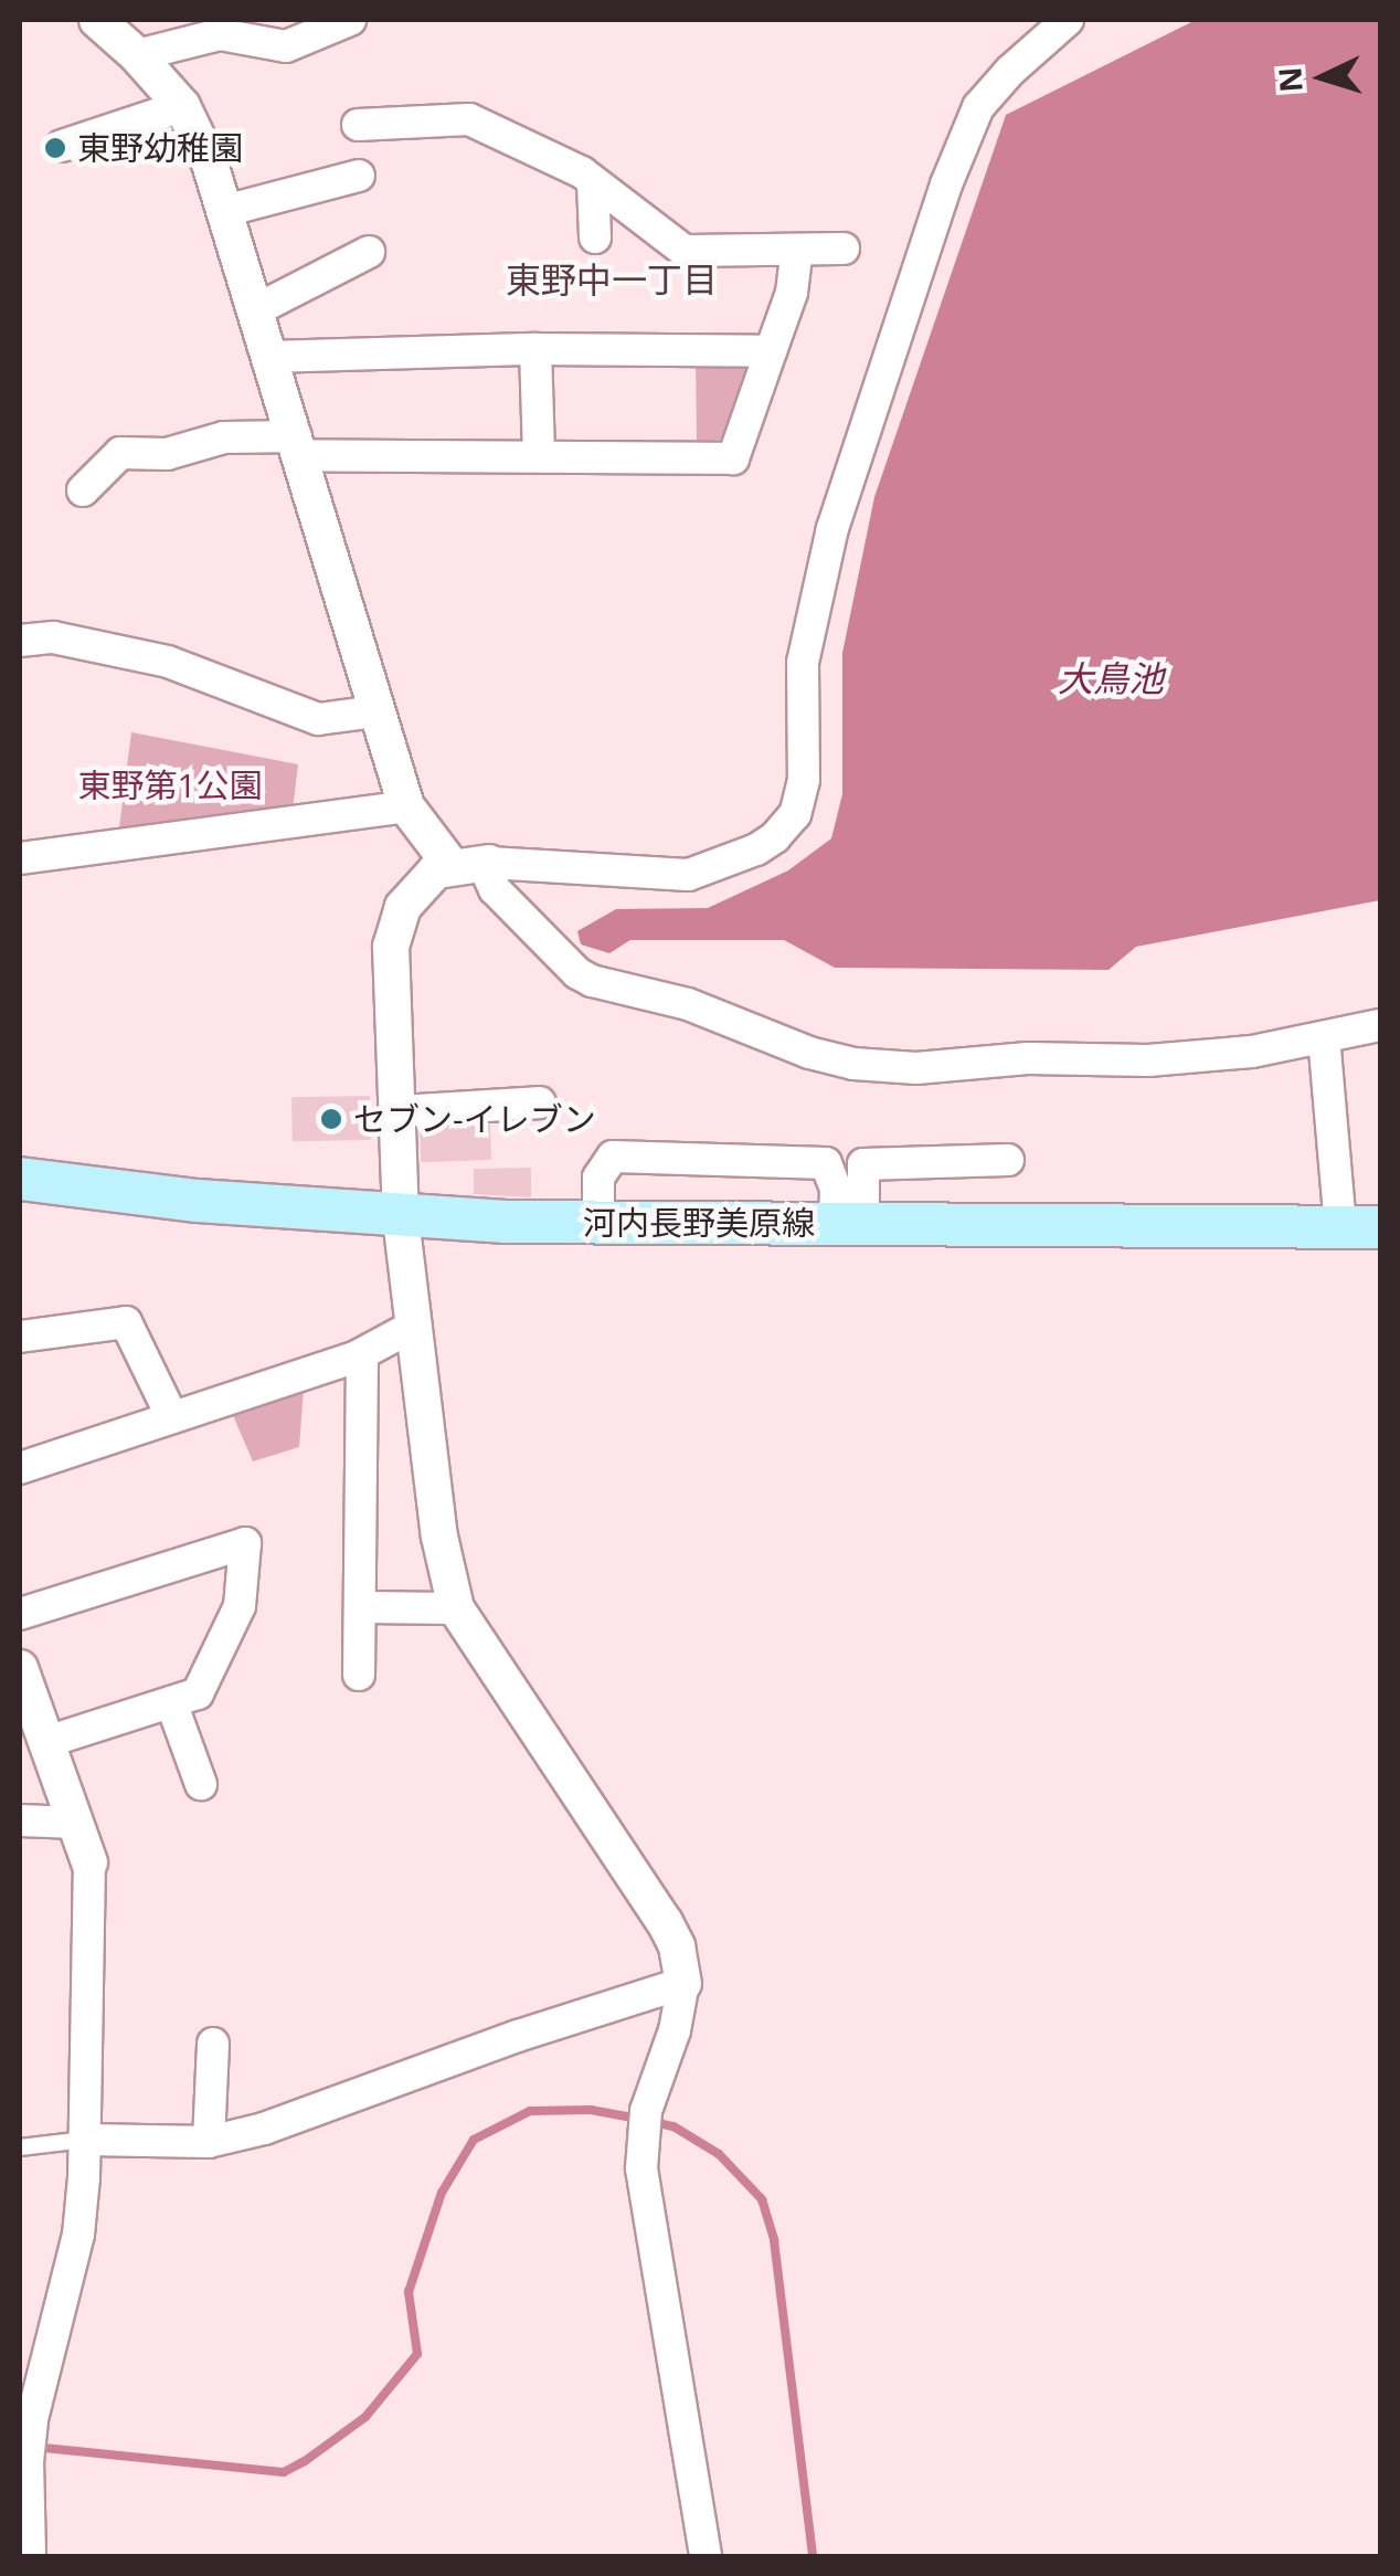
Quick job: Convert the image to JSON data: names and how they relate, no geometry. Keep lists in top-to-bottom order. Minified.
{"streets":{"main road":["河内長野美原線"]},"districts":["東野中一丁目"],"water":["大鳥池"],"parks":["東野第1公園"],"places":["東野幼稚園","セブン-イレブン"],"north":"left"}
